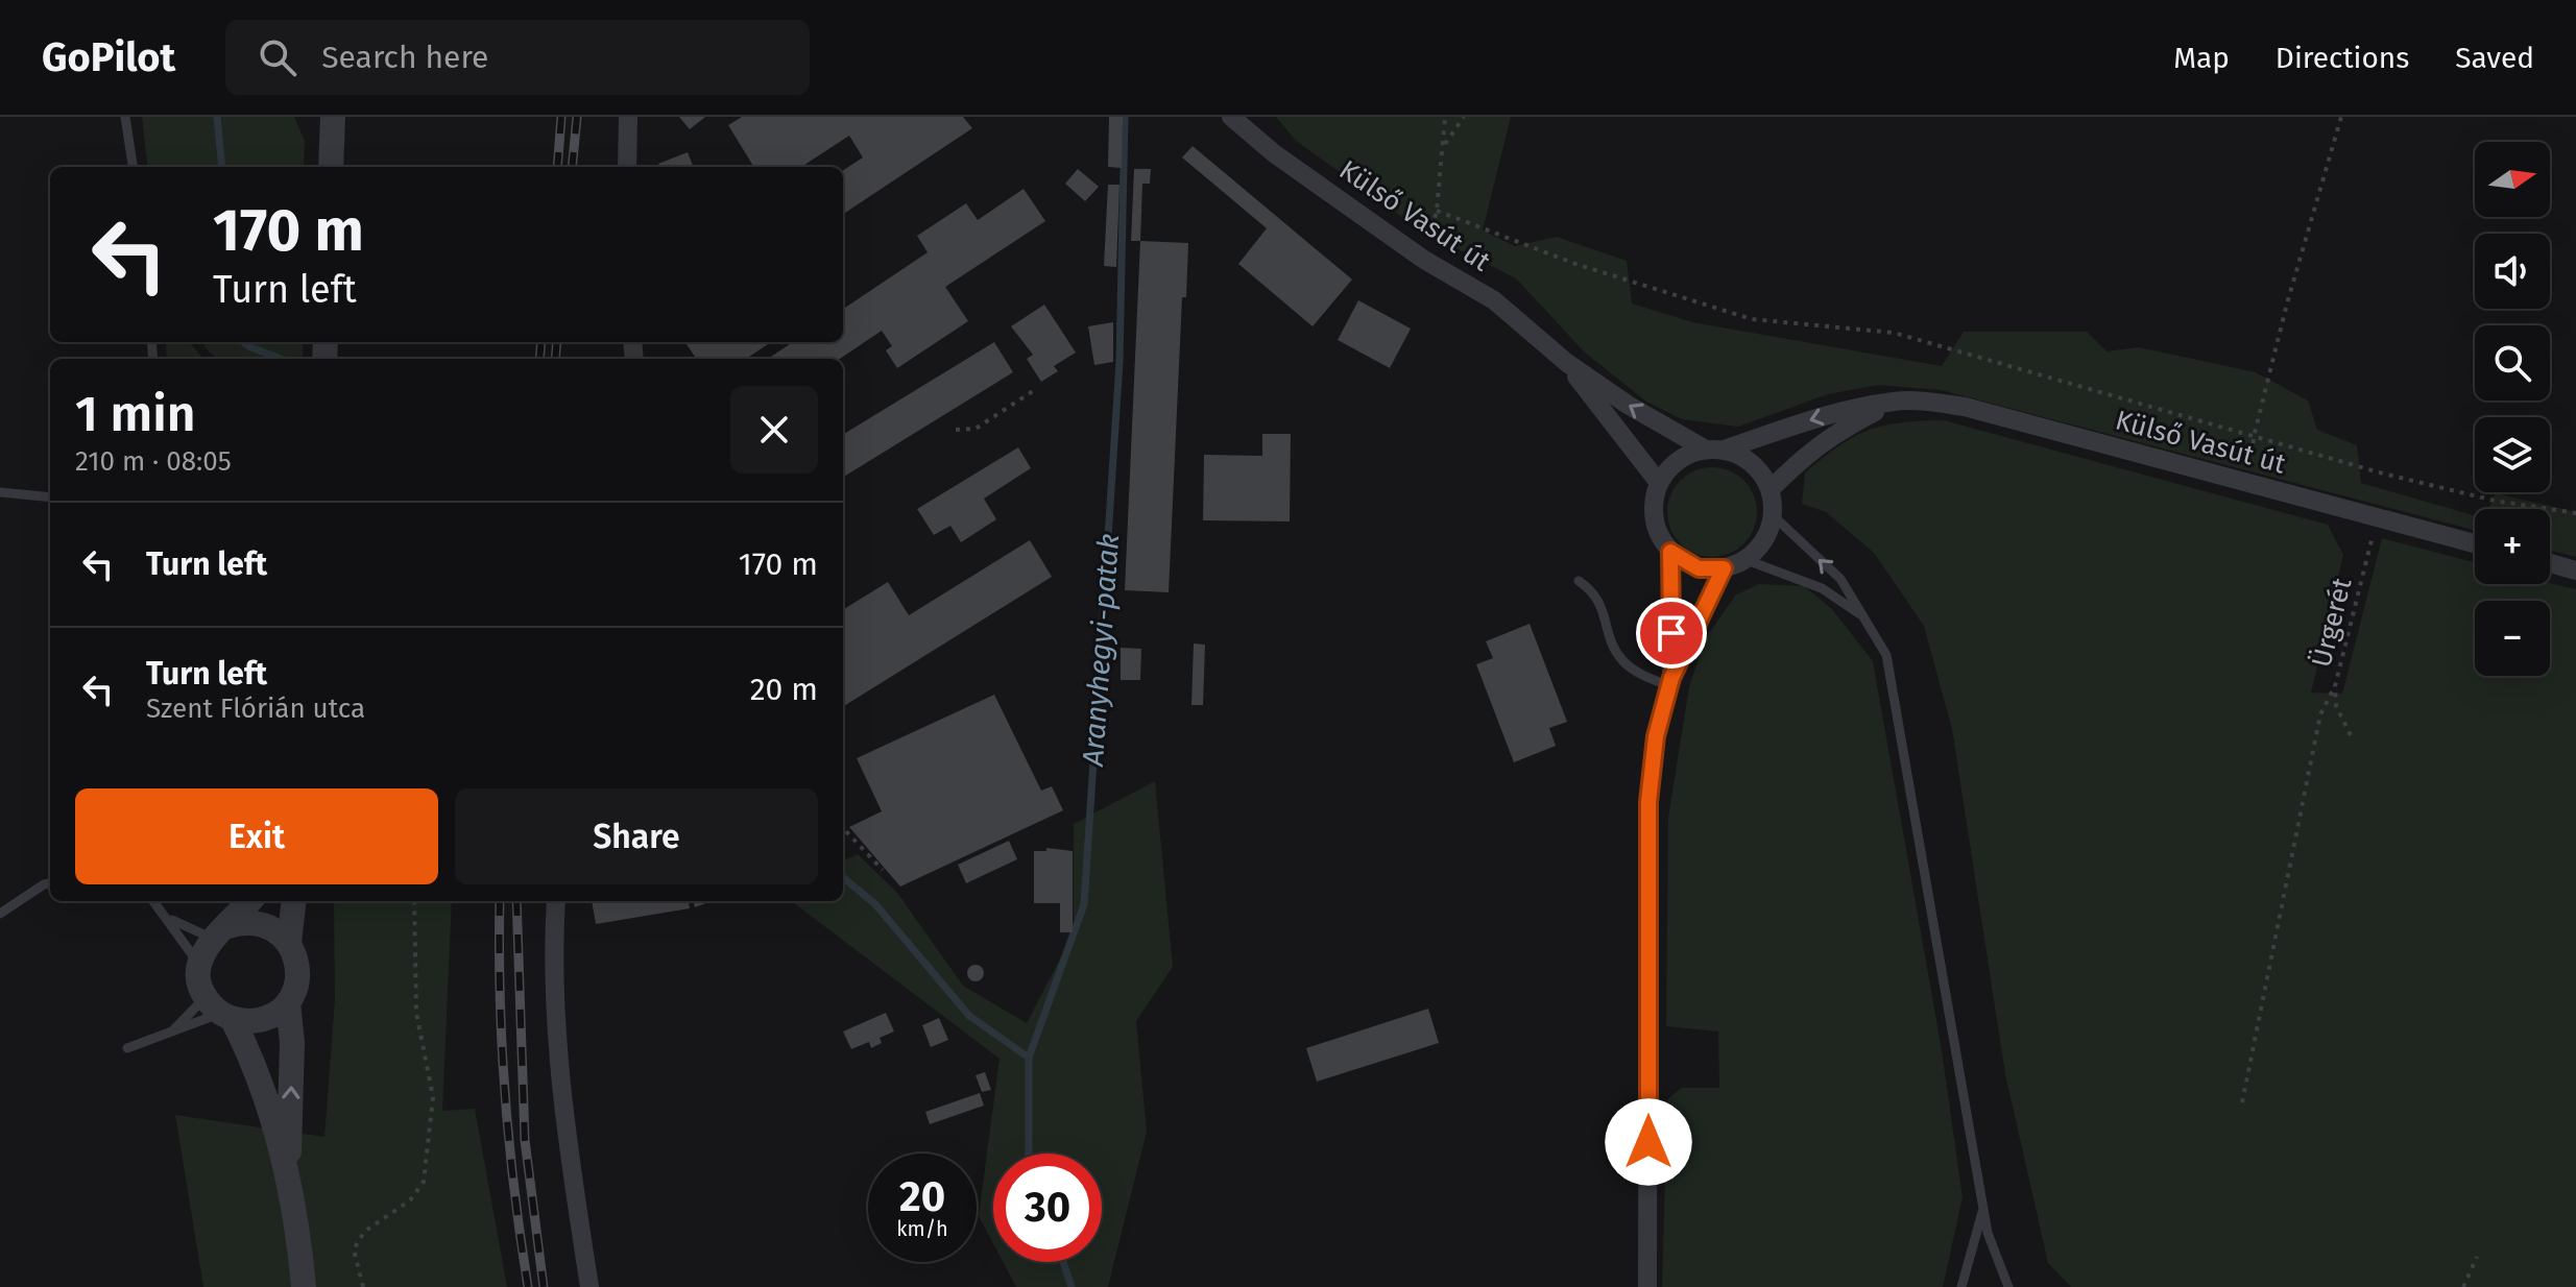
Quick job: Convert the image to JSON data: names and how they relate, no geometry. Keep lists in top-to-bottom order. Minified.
{"streets":{"street":["Külső Vasút út"],"path":["Ürgerét"]},"crossings":[["Külső Vasút út","Ürgerét"]],"water":["Aranyhegyi-patak"],"north":"right","page":{"header":"GoPilot","search":"Search here","nav":["Map","Directions","Saved"],"map_buttons":["+","−"],"turn":["170 m","Turn left"],"heading":["1 min","210 m · 08:05"],"list":[{"name":"Turn left","value":"170 m"},{"name":"Turn left","note":"Szent Flórián utca","value":"20 m"}],"buttons":["Exit","Share"],"speed":"20 km/h","limit":"30"}}
